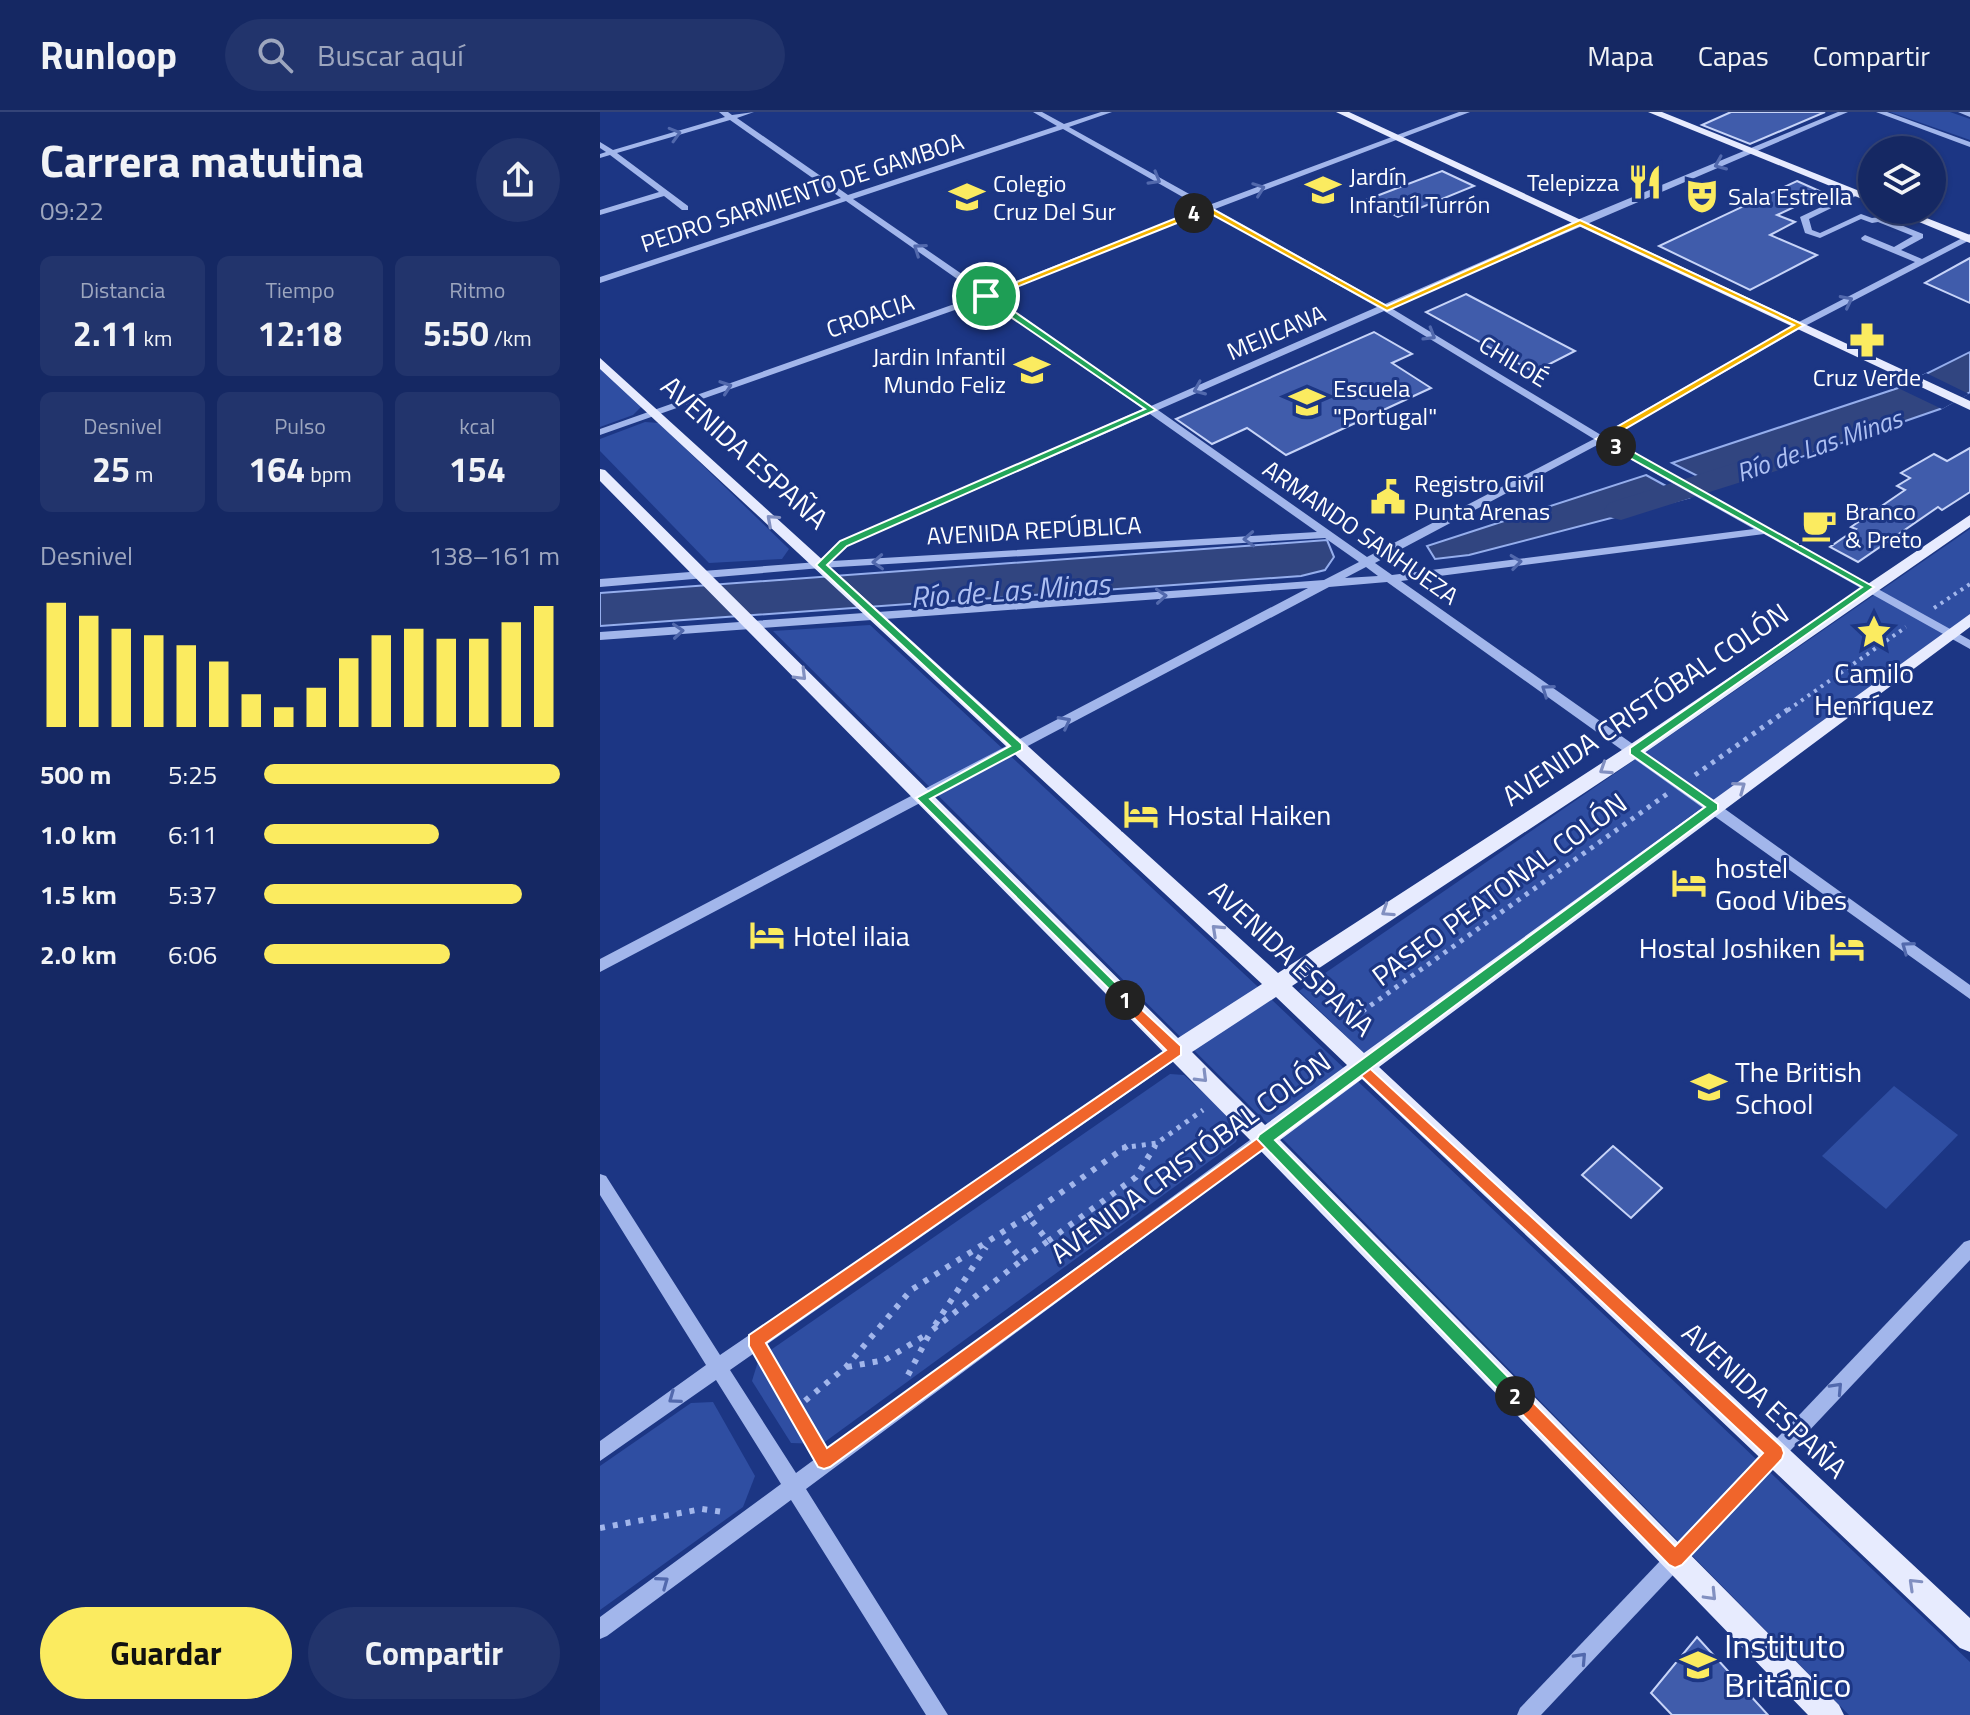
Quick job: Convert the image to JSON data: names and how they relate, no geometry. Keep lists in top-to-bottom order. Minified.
{"streets":{"main road":["AVENIDA ESPAÑA","AVENIDA CRISTÓBAL COLÓN"],"street":["PEDRO SARMIENTO DE GAMBOA","CROACIA","MEJICANA","CHILOÉ","AVENIDA REPÚBLICA","ARMANDO SANHUEZA"],"path":["PASEO PEATONAL COLÓN"]},"crossings":[["PEDRO SARMIENTO DE GAMBOA","CHILOÉ"],["PEDRO SARMIENTO DE GAMBOA","ARMANDO SANHUEZA"],["CROACIA","CHILOÉ"],["CROACIA","AVENIDA ESPAÑA"],["CROACIA","ARMANDO SANHUEZA"],["MEJICANA","CHILOÉ"],["MEJICANA","AVENIDA ESPAÑA"],["MEJICANA","AVENIDA REPÚBLICA"],["MEJICANA","ARMANDO SANHUEZA"],["CHILOÉ","AVENIDA CRISTÓBAL COLÓN"],["CHILOÉ","PASEO PEATONAL COLÓN"],["AVENIDA ESPAÑA","AVENIDA REPÚBLICA"],["AVENIDA ESPAÑA","AVENIDA CRISTÓBAL COLÓN"],["AVENIDA ESPAÑA","PASEO PEATONAL COLÓN"],["AVENIDA REPÚBLICA","ARMANDO SANHUEZA"],["ARMANDO SANHUEZA","AVENIDA CRISTÓBAL COLÓN"],["ARMANDO SANHUEZA","PASEO PEATONAL COLÓN"]],"one_way":["CROACIA","MEJICANA","CHILOÉ","ARMANDO SANHUEZA"],"water":["Río de Las Minas"],"places":{"restaurant":["Telepizza"],"school or university":["Jardín Infantíl Turrón","Colegio Cruz Del Sur","Jardin Infantil Mundo Feliz","Escuela \"Portugal\"","The British School","Instituto Británico"],"theatre":["Sala Estrella"],"pharmacy":["Cruz Verde"],"public building":["Registro Civil Punta Arenas"],"cafe":["Branco & Preto"],"place":["Camilo Henríquez"],"hotel":["Hostal Haiken","hostel Good Vibes","Hotel ilaia","Hostal Joshiken"]},"page":{"header":"Runloop","search":"Buscar aquí","nav":["Mapa","Capas","Compartir"],"heading":["Carrera matutina","09:22"],"pins":["4","3","1","2"],"stats":[["Distancia","2.11 km"],["Tiempo","12:18"],["Ritmo","5:50 /km"],["Desnivel","25 m"],["Pulso","164 bpm"],["kcal","154"]],"chart":["Desnivel","138–161 m"],"list":[{"name":"500 m","note":"5:25"},{"name":"1.0 km","note":"6:11"},{"name":"1.5 km","note":"5:37"},{"name":"2.0 km","note":"6:06"}],"buttons":["Guardar","Compartir"]}}
